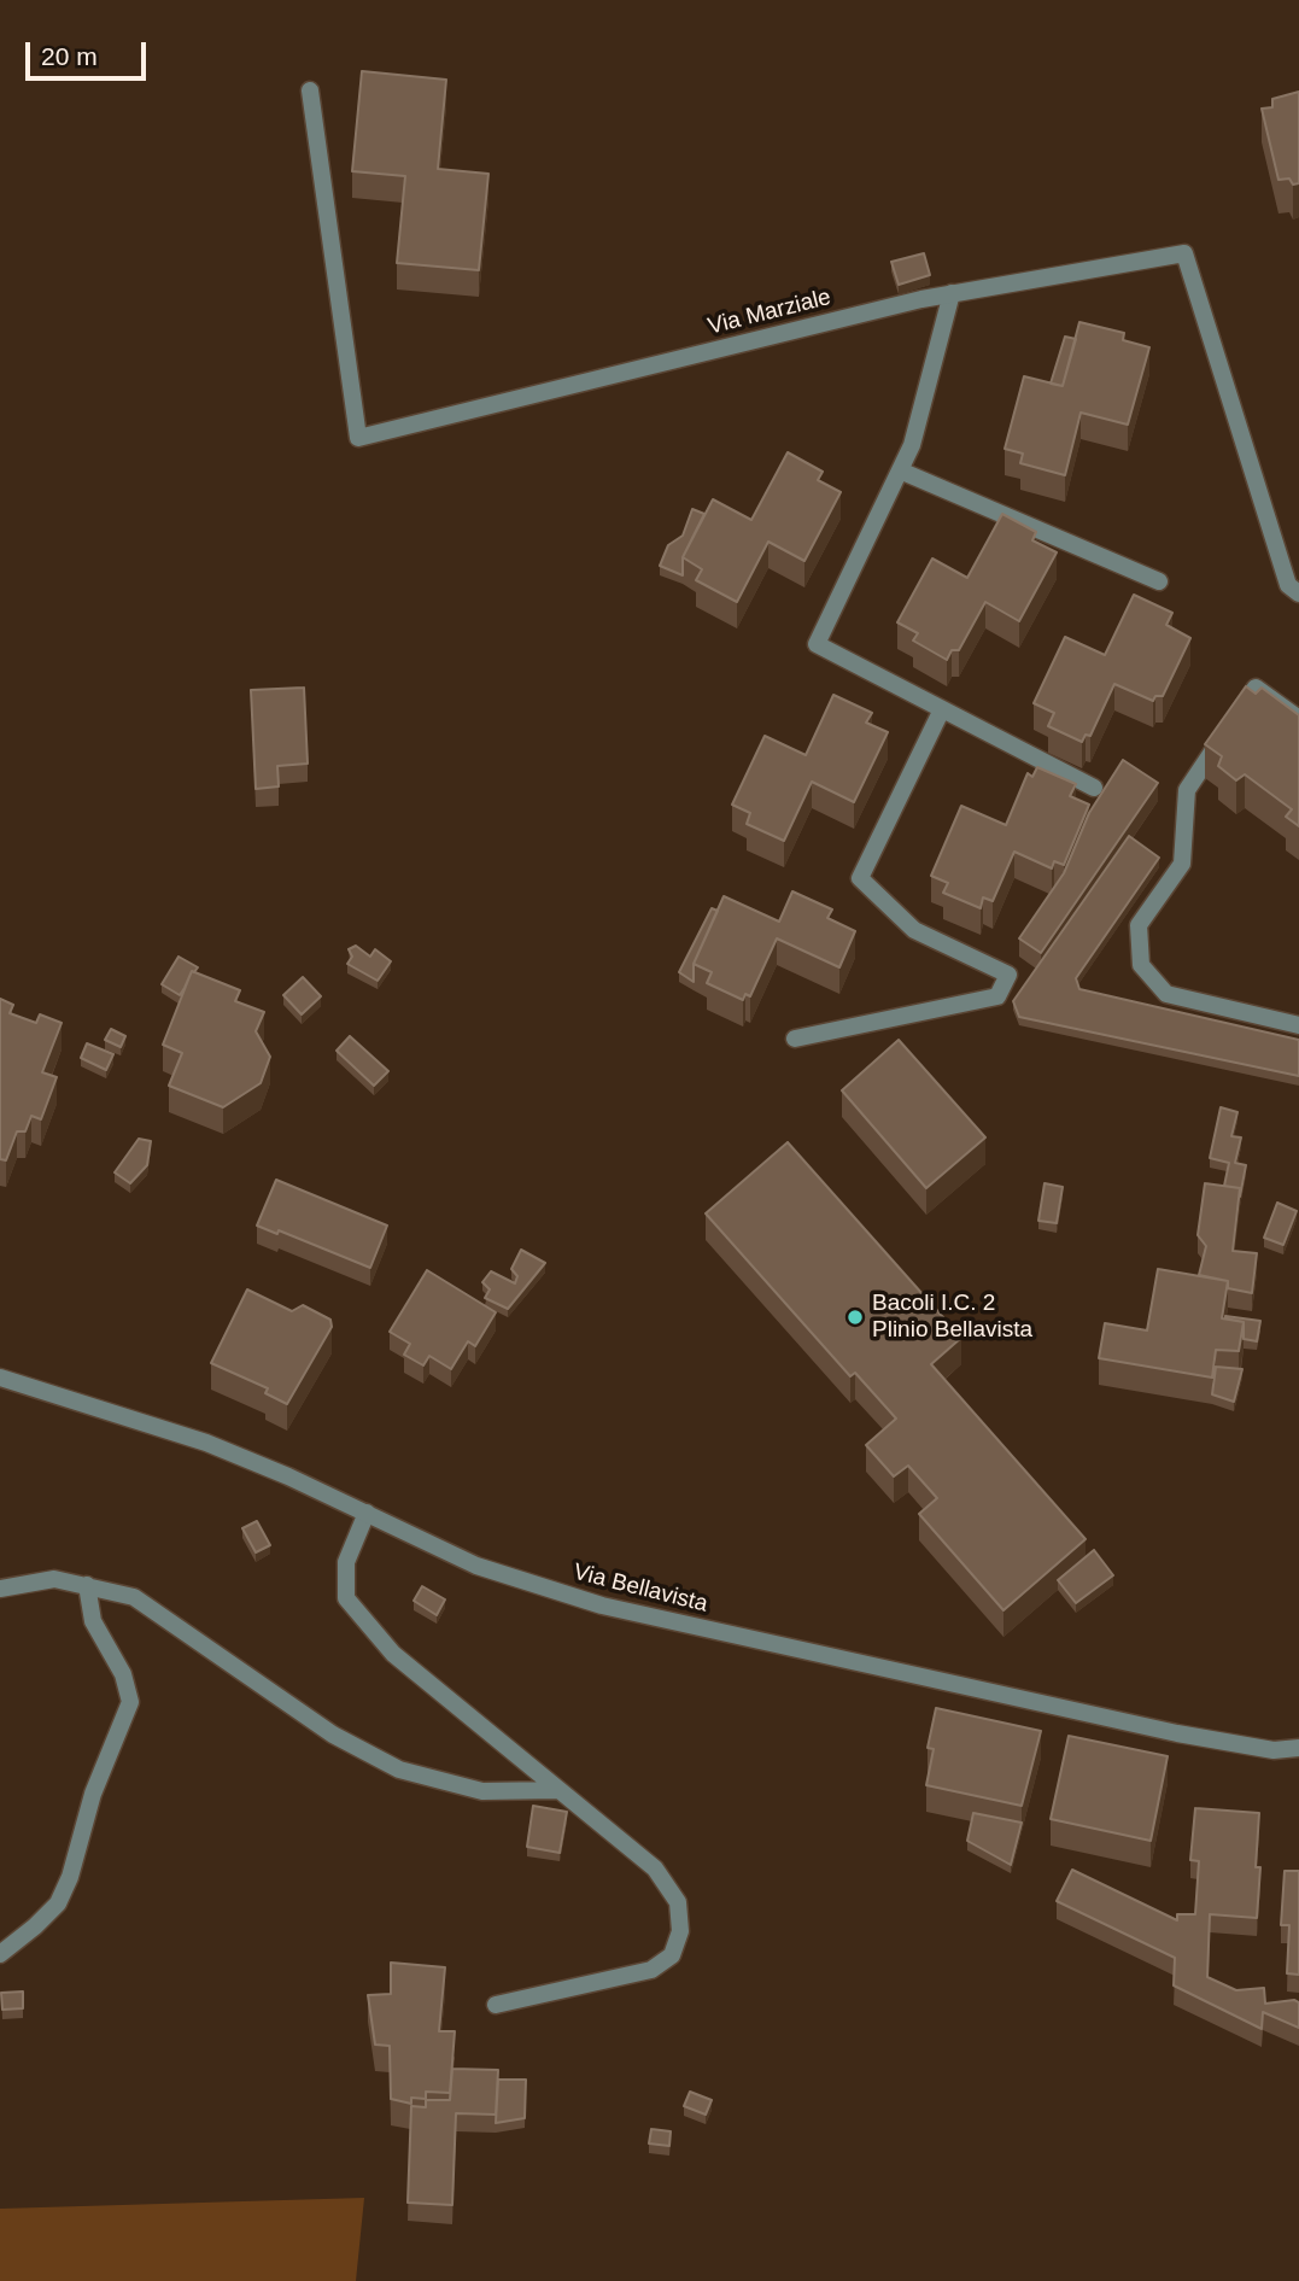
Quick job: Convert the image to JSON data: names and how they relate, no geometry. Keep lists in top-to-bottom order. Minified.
{"streets":{"street":["Via Marziale","Via Bellavista"]},"places":["Bacoli I.C. 2 Plinio Bellavista"],"scale_bar":"20 m"}
